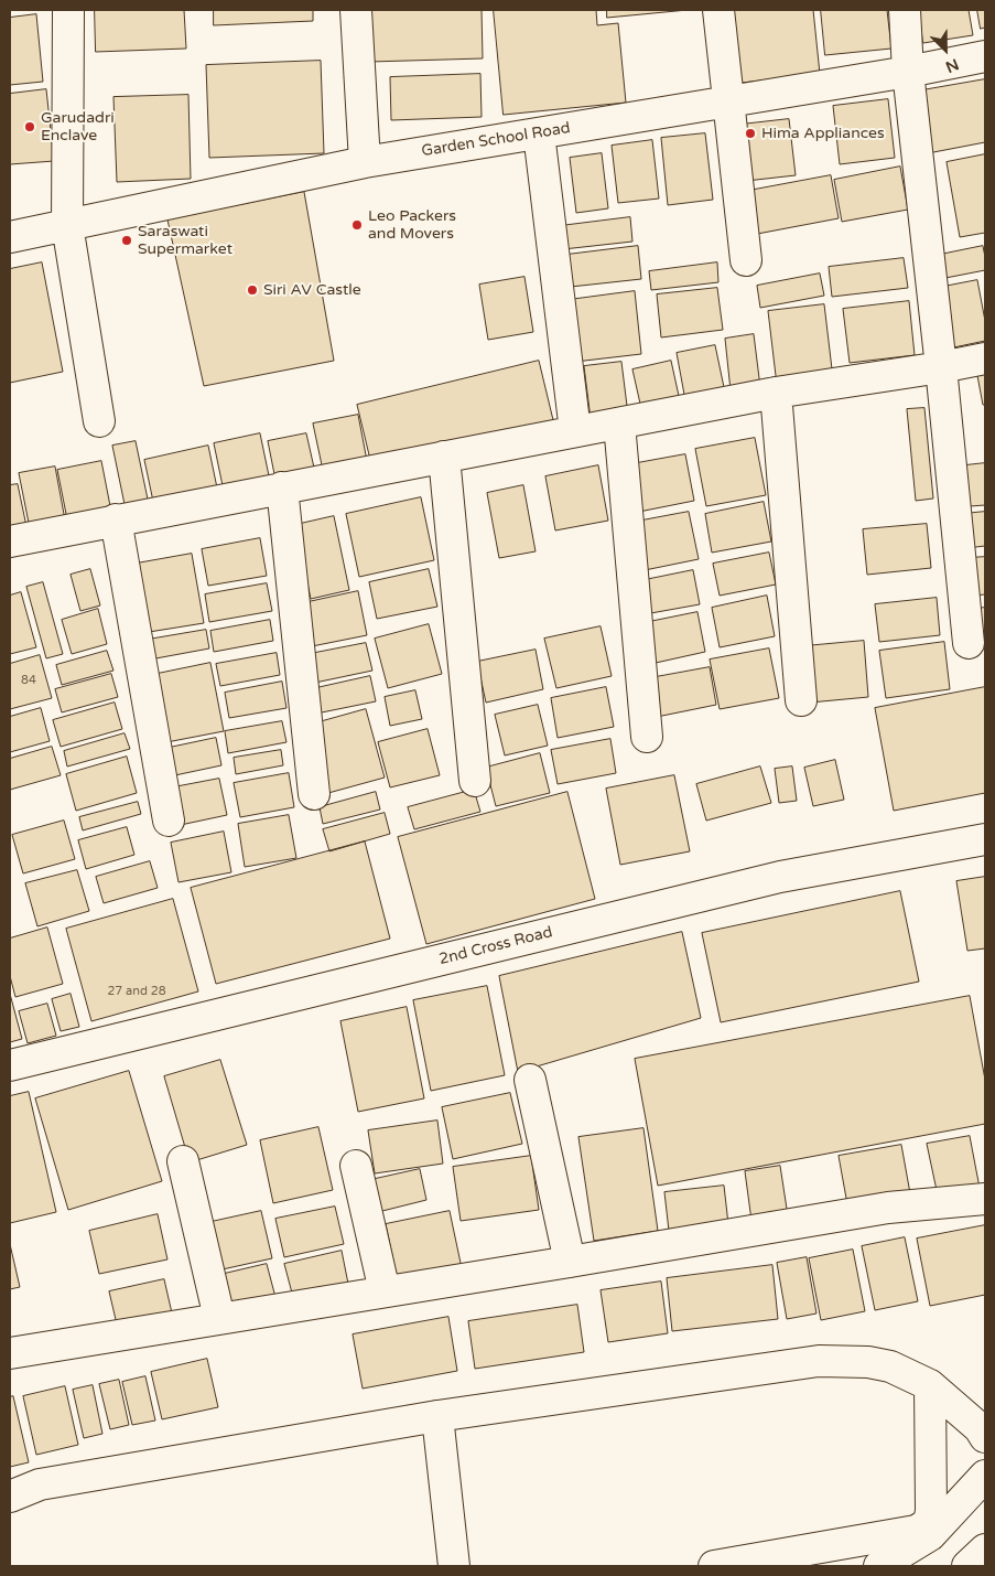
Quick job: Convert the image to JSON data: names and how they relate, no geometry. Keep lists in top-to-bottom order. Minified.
{"streets":{"street":["Garden School Road","2nd Cross Road"]},"places":["Garudadri Enclave","Hima Appliances","Leo Packers and Movers","Saraswati Supermarket","Siri AV Castle"],"house_numbers":["84","27 and 28"],"north":"bottom right"}
